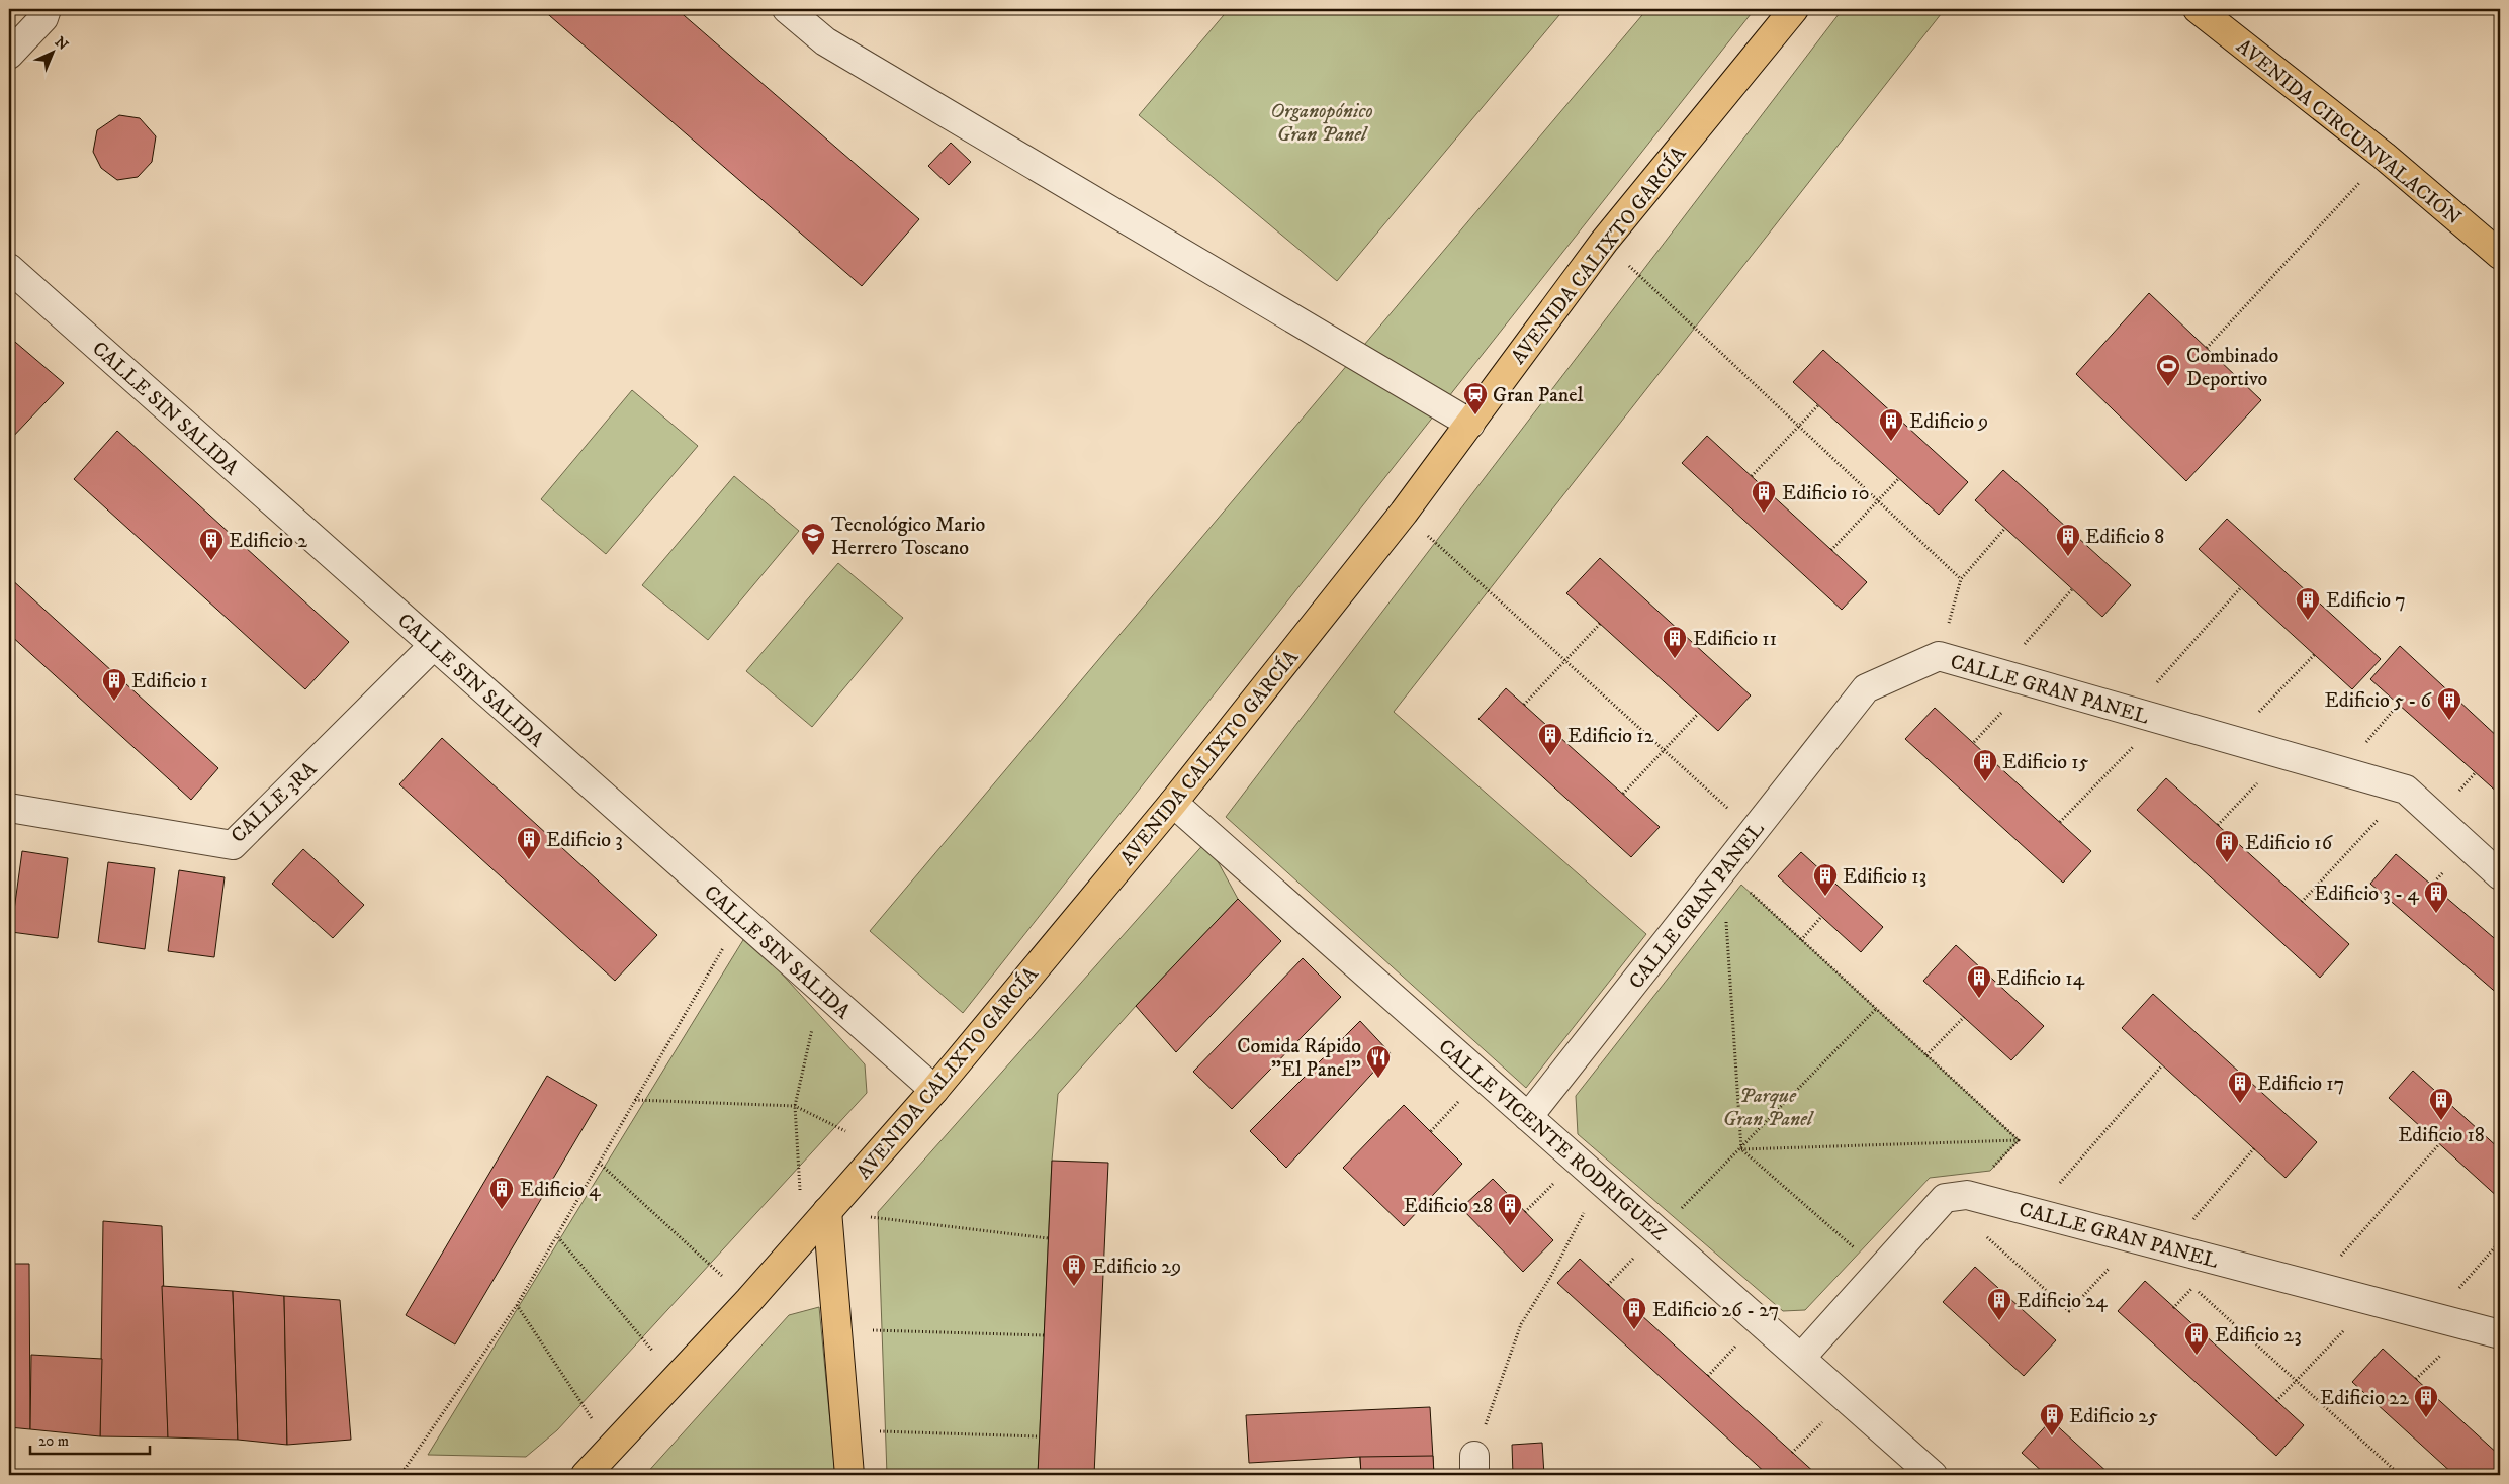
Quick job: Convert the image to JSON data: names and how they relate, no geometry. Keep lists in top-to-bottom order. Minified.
{"streets":{"main road":["AVENIDA CIRCUNVALACIÓN","AVENIDA CALIXTO GARCÍA"],"street":["CALLE SIN SALIDA","CALLE GRAN PANEL","CALLE 3RA","CALLE VICENTE RODRIGUEZ"]},"crossings":[["AVENIDA CALIXTO GARCÍA","CALLE SIN SALIDA"],["AVENIDA CALIXTO GARCÍA","CALLE VICENTE RODRIGUEZ"],["CALLE SIN SALIDA","CALLE 3RA"],["CALLE GRAN PANEL","CALLE VICENTE RODRIGUEZ"]],"parks":["Organopónico Gran Panel","Parque Gran Panel"],"places":{"sports":["Combinado Deportivo"],"station":["Gran Panel"],"building":["Edificio 9","Edificio 10","Edificio 8","Edificio 2","Edificio 7","Edificio 11","Edificio 1","Edificio 5 - 6","Edificio 12","Edificio 15","Edificio 3","Edificio 16","Edificio 13","Edificio 3 - 4","Edificio 14","Edificio 17","Edificio 18","Edificio 4","Edificio 28","Edificio 29","Edificio 24","Edificio 26 - 27","Edificio 23","Edificio 22","Edificio 25"],"school or university":["Tecnológico Mario Herrero Toscano"],"restaurant":["Comida Rápido \"El Panel\""]},"scale_bar":"20 m","north":"top right"}
